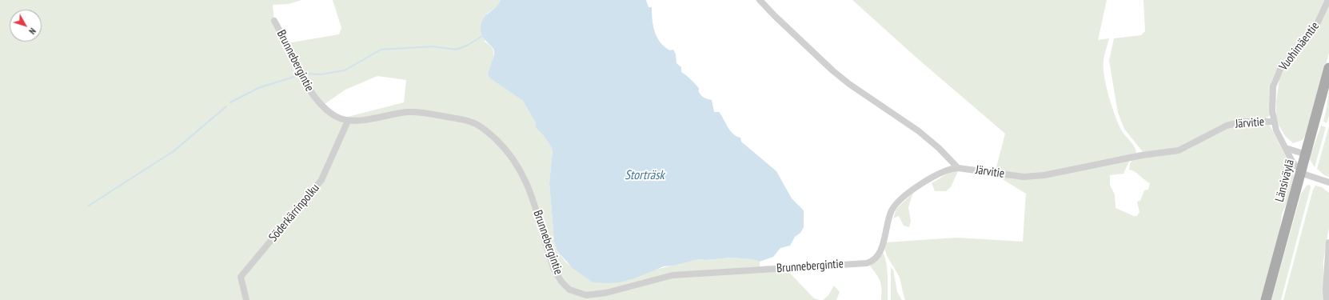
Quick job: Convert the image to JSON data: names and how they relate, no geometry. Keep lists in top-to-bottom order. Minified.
{"streets":{"main road":["Länsiväylä"],"street":["Vuohimäentie","Brunnebergintie","Järvitie","Söderkärrinpolku"]},"crossings":[["Vuohimäentie","Järvitie"],["Vuohimäentie","Länsiväylä"],["Brunnebergintie","Järvitie"],["Brunnebergintie","Söderkärrinpolku"]],"water":["Storträsk"],"north":"bottom right"}
